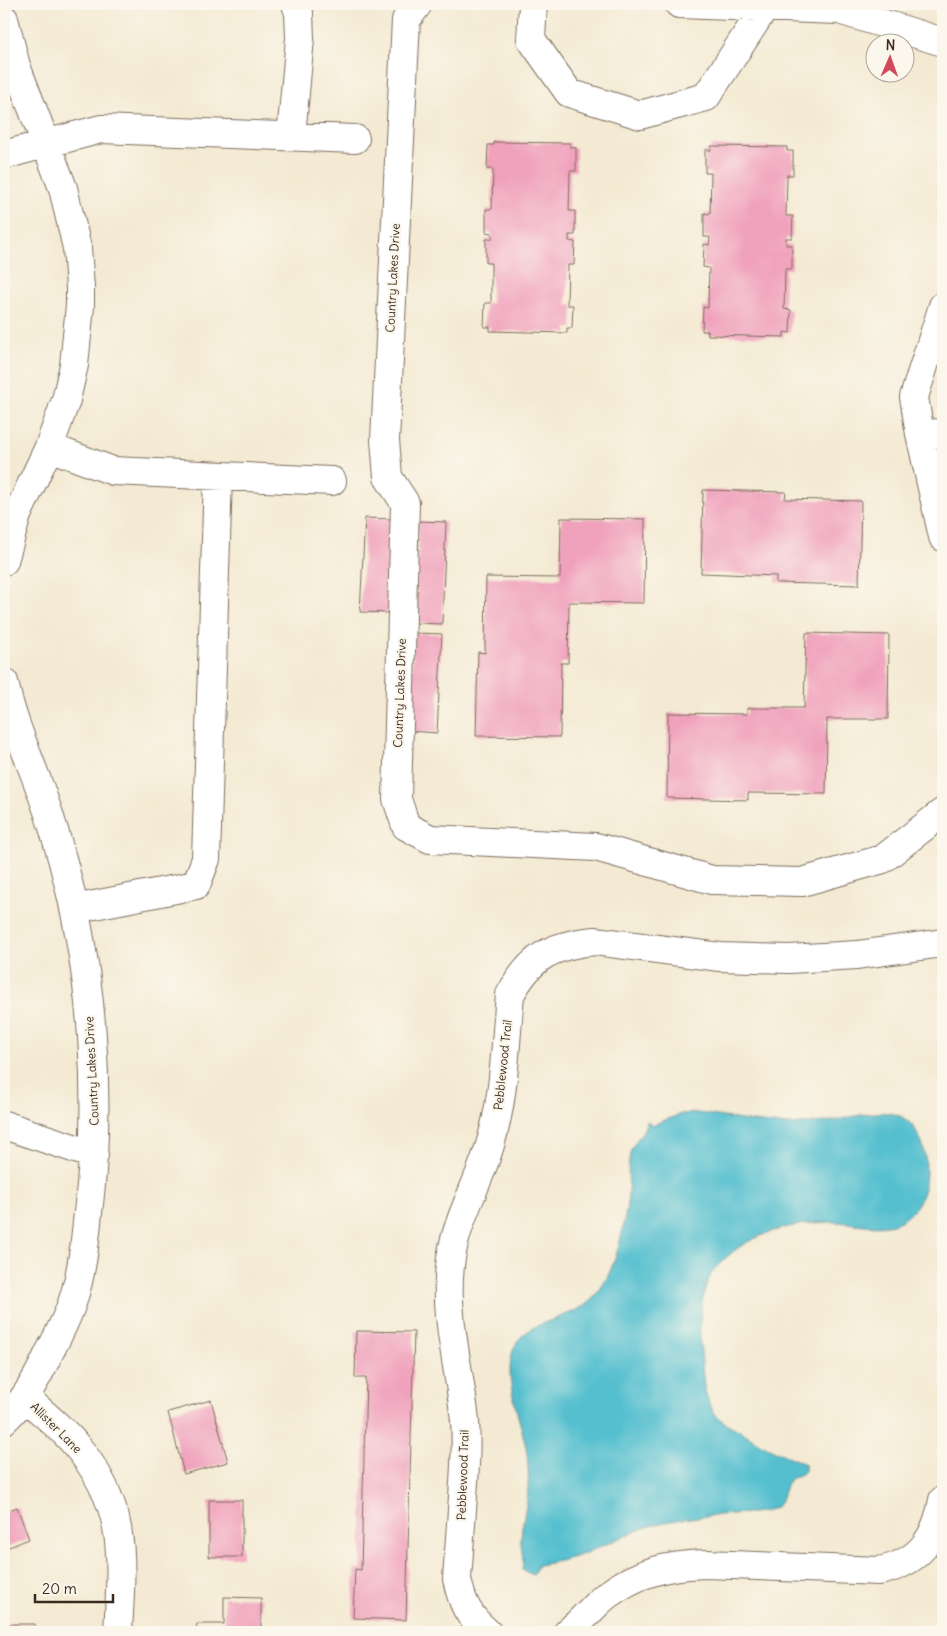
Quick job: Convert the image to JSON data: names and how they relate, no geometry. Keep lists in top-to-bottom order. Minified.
{"streets":{"street":["Country Lakes Drive","Pebblewood Trail","Allister Lane"]},"crossings":[["Country Lakes Drive","Allister Lane"]],"scale_bar":"20 m","north":"top"}
